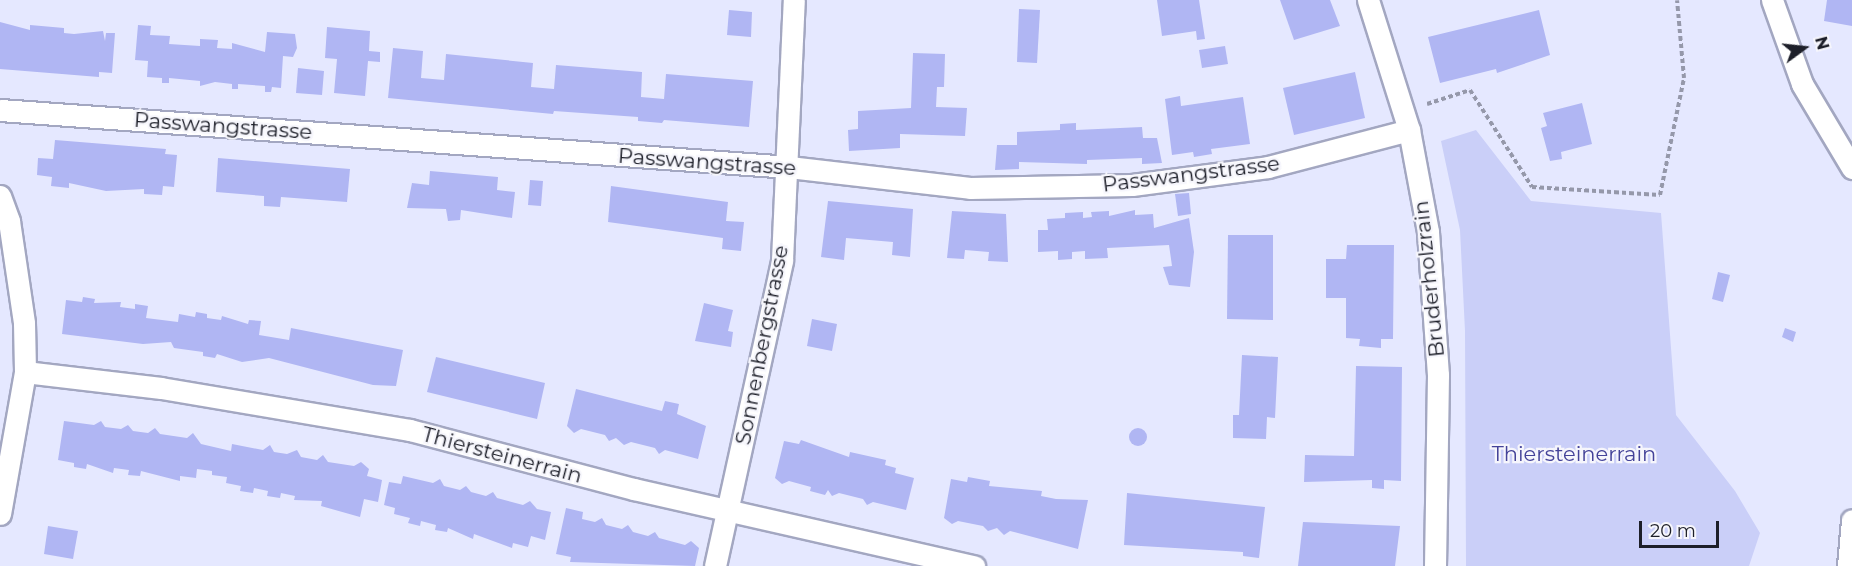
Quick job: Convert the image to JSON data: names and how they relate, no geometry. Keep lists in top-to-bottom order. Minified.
{"streets":{"street":["Passwangstrasse","Bruderholzrain","Sonnenbergstrasse","Thiersteinerrain"]},"crossings":[["Passwangstrasse","Bruderholzrain"],["Passwangstrasse","Sonnenbergstrasse"],["Sonnenbergstrasse","Thiersteinerrain"]],"parks":["Thiersteinerrain"],"scale_bar":"20 m","north":"right"}
